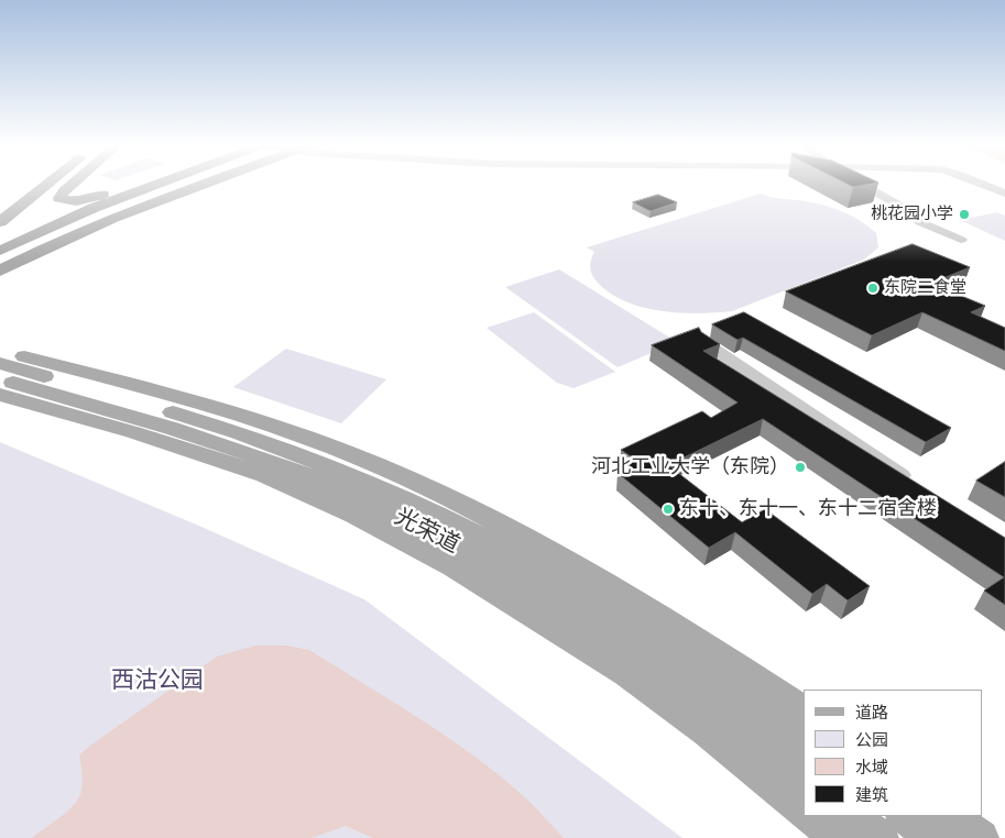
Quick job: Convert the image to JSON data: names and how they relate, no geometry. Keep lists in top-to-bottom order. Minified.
{"streets":{"main road":["光荣道"]},"parks":["西沽公园"],"places":["桃花园小学","东院二食堂","河北工业大学（东院）","东十、东十一、东十二宿舍楼"],"legend":["道路","公园","水域","建筑"]}
